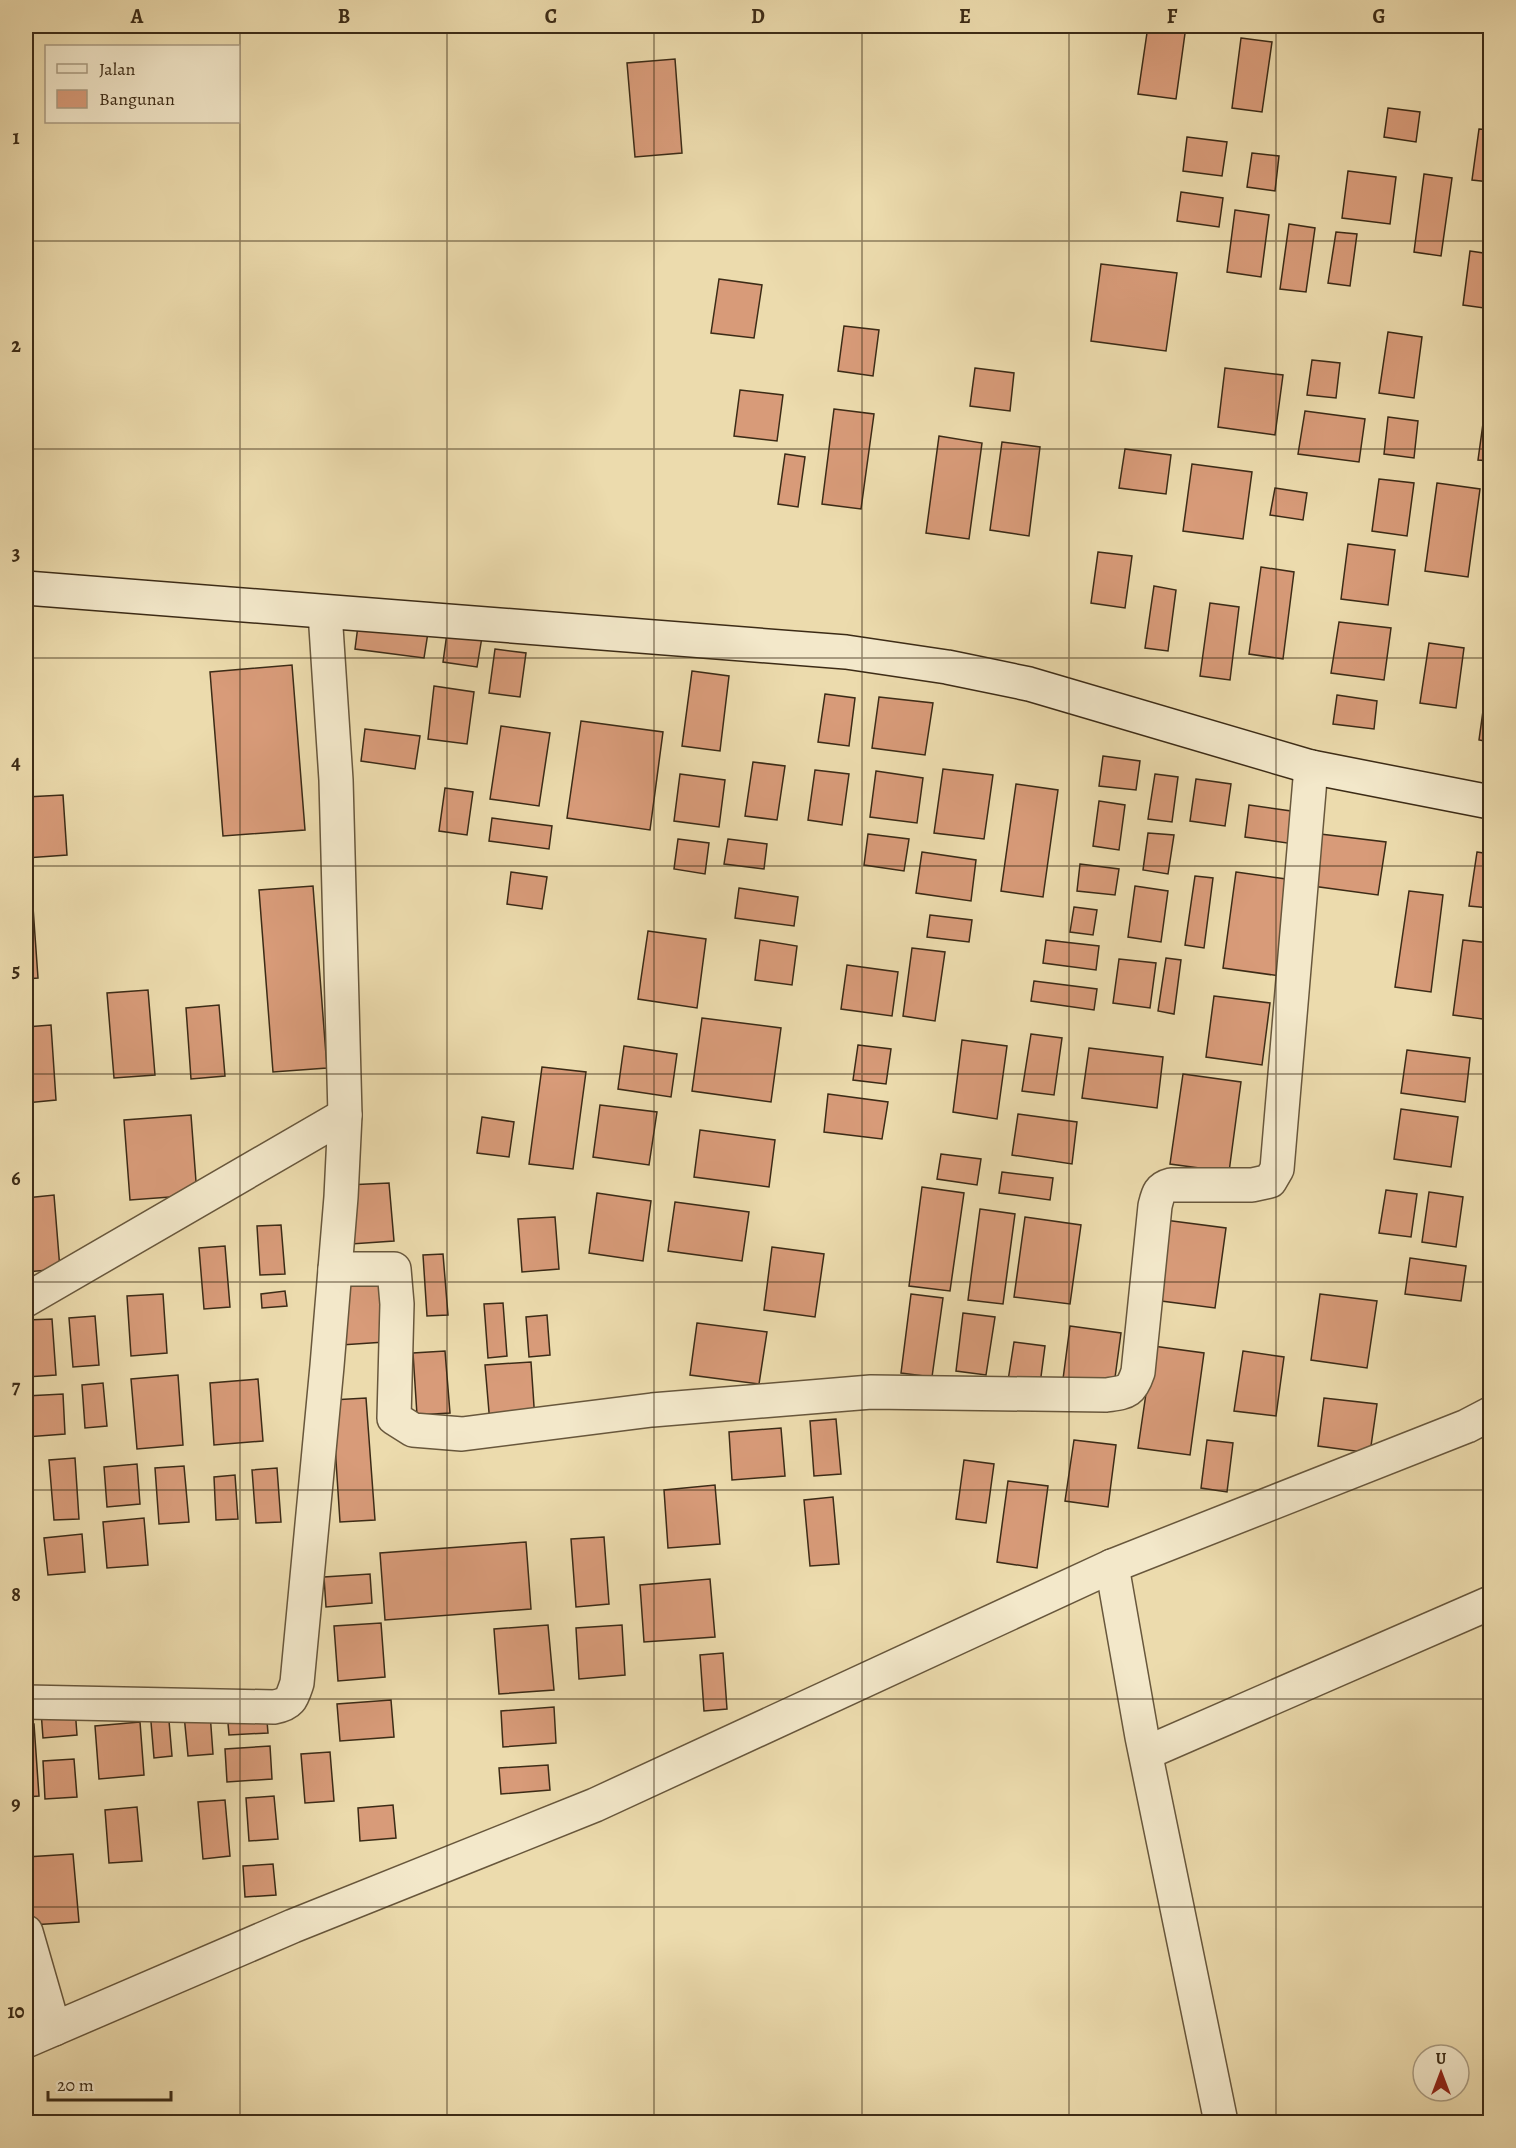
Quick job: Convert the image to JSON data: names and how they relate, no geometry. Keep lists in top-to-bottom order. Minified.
{"legend":["Jalan","Bangunan"],"scale_bar":"20 m","north":"top","grid":{"columns":["A","B","C","D","E","F","G"],"rows":["1","2","3","4","5","6","7","8","9","10"]}}
